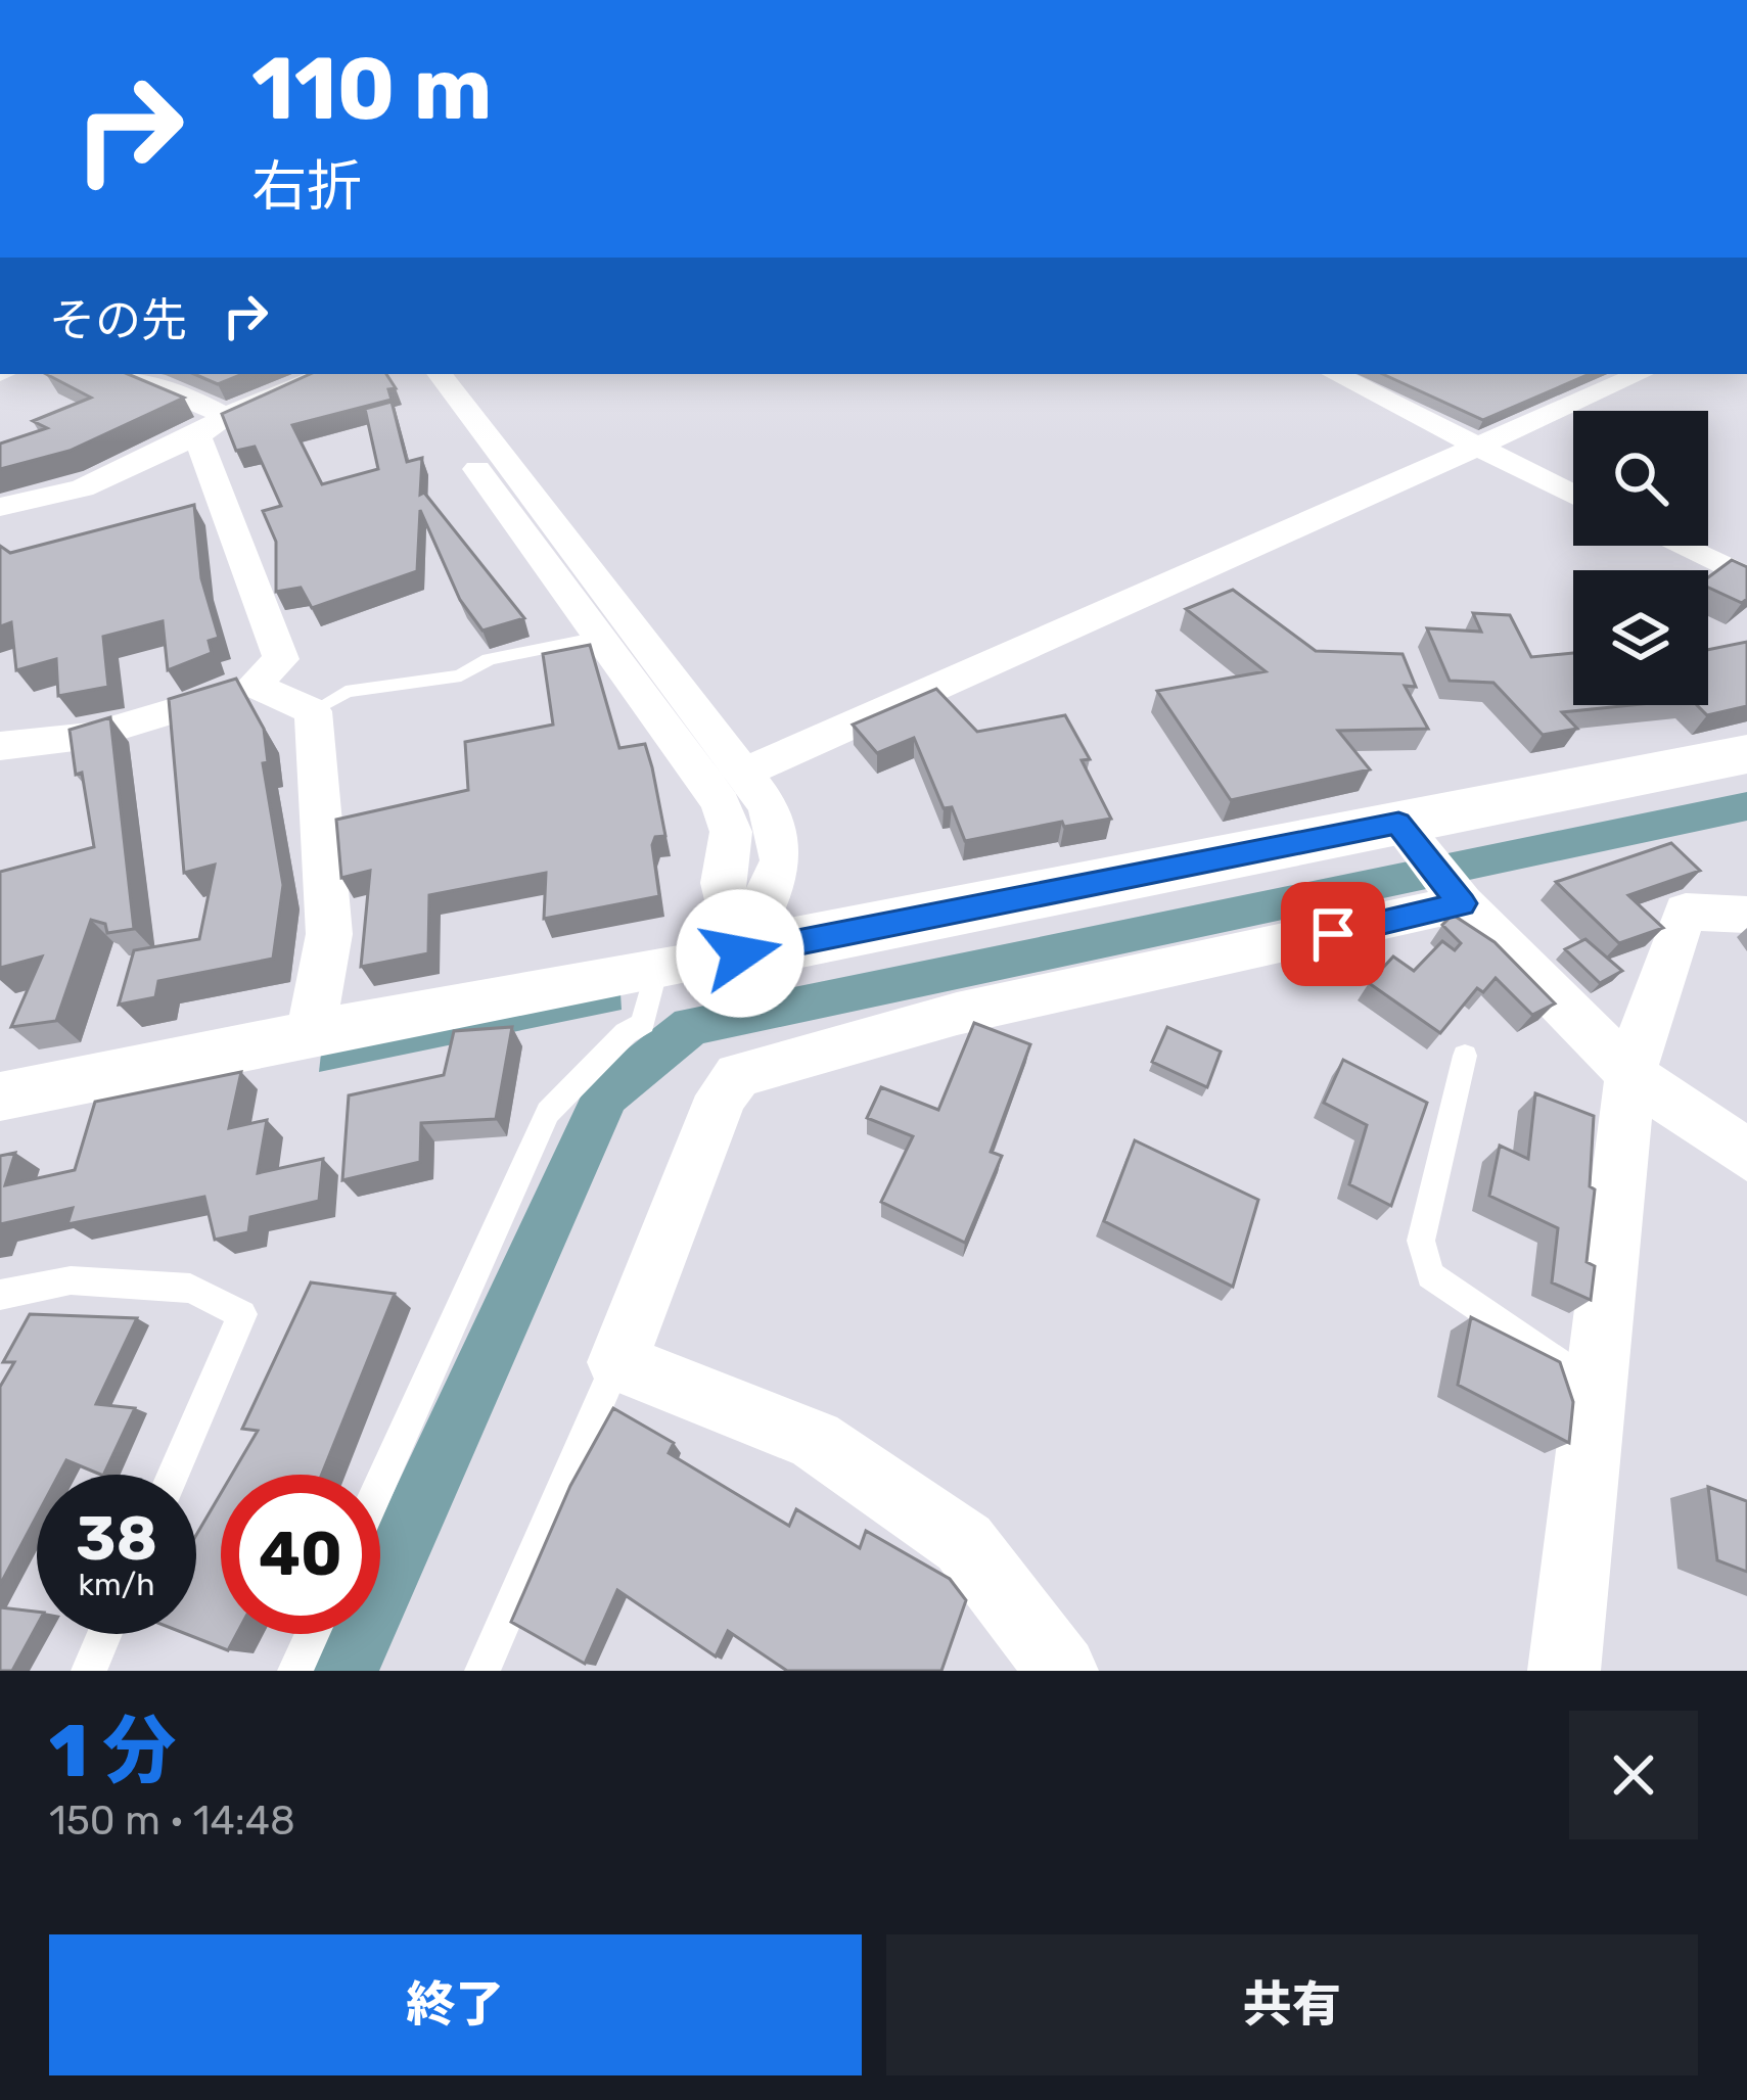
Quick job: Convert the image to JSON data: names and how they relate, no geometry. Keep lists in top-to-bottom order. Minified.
{"page":{"turn":["110 m","右折"],"then":"その先","speed":"38 km/h","limit":"40","heading":["1 分","150 m · 14:48"],"buttons":["終了","共有"]}}
